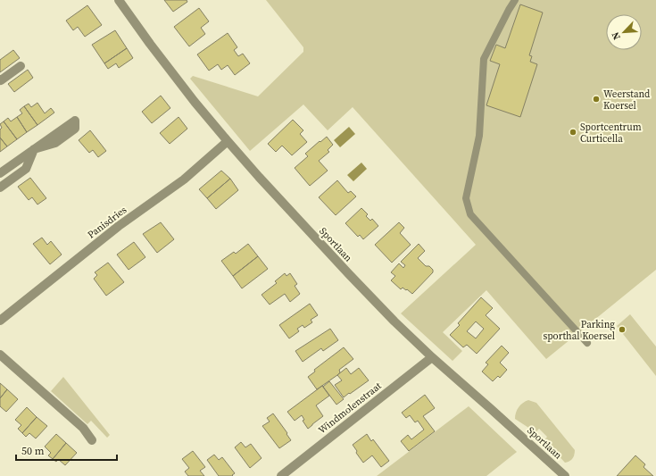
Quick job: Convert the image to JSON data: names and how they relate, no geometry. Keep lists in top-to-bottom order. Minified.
{"streets":{"street":["Panisdries","Sportlaan","Windmolenstraat"]},"crossings":[["Panisdries","Sportlaan"],["Sportlaan","Windmolenstraat"]],"places":["Weerstand Koersel","Sportcentrum Curticella","Parking sporthal Koersel"],"scale_bar":"50 m","north":"bottom left"}
